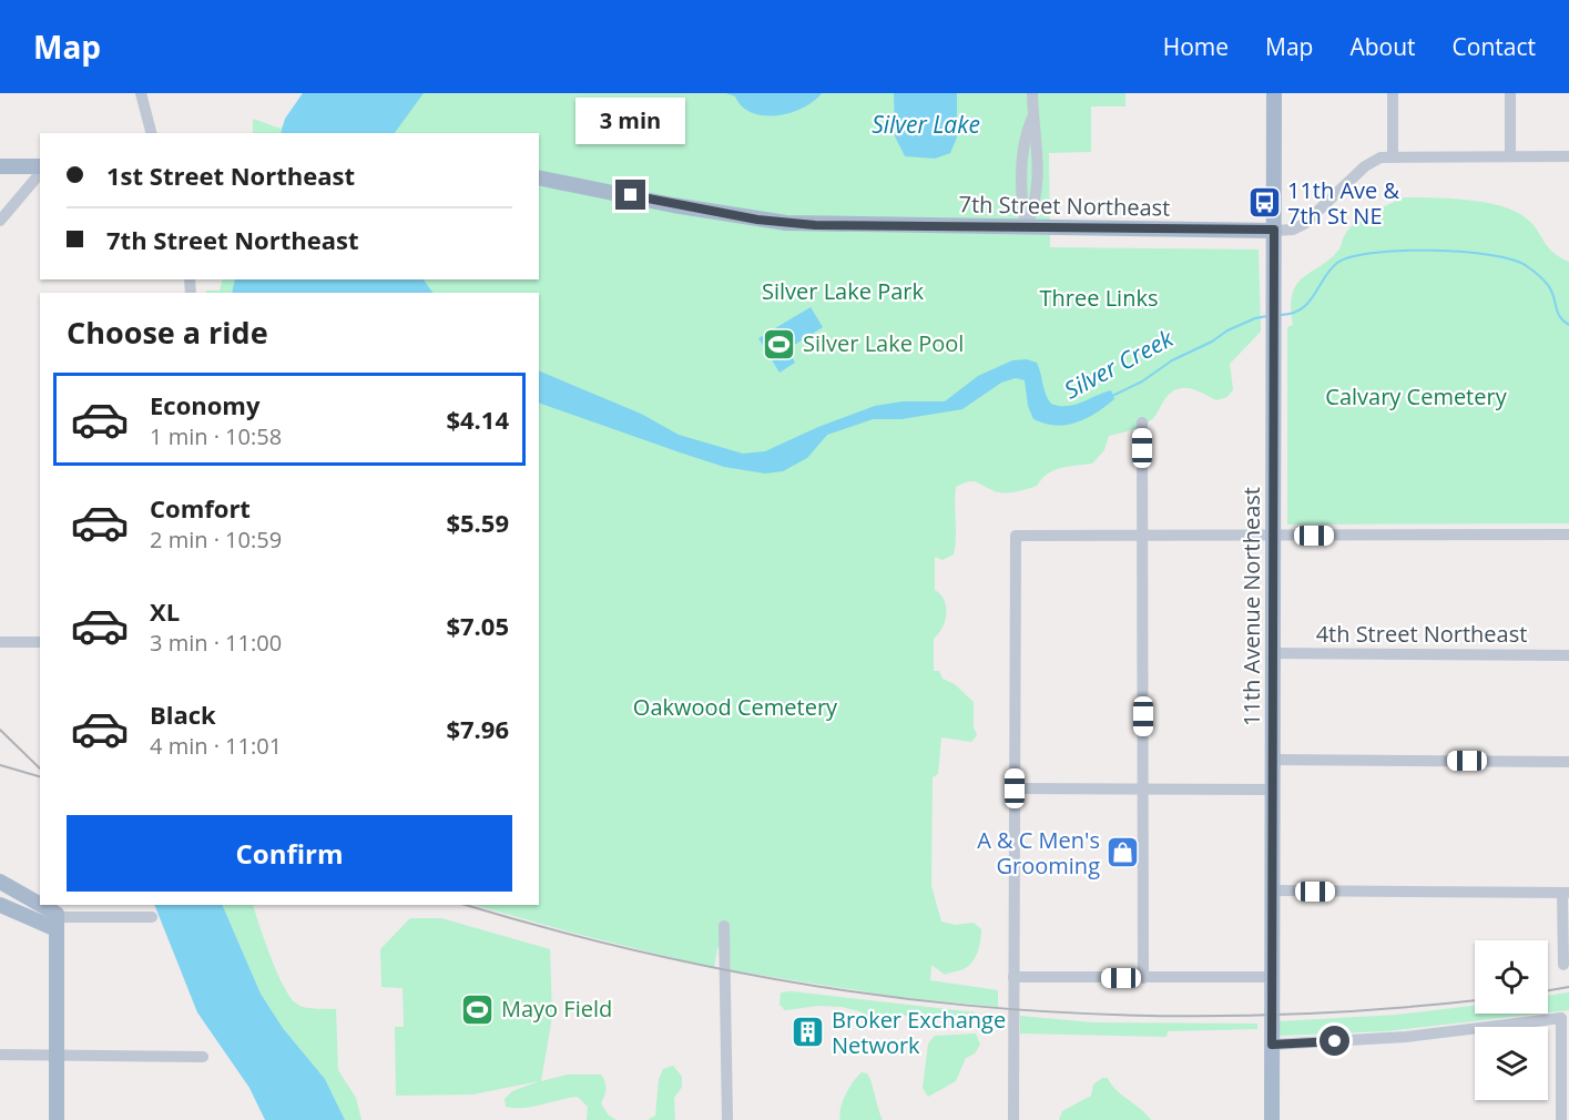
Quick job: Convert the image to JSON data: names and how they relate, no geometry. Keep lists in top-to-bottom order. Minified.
{"streets":{"main road":["7th Street Northeast","11th Avenue Northeast"],"street":["4th Street Northeast"]},"crossings":[["7th Street Northeast","11th Avenue Northeast"],["11th Avenue Northeast","4th Street Northeast"]],"water":["Silver Lake","Silver Creek"],"parks":["Silver Lake Park","Three Links","Calvary Cemetery","Oakwood Cemetery"],"places":{"bus stop":["11th Ave & 7th St NE"],"sports":["Silver Lake Pool","Mayo Field"],"shop":["A & C Men's Grooming"],"building":["Broker Exchange Network"]},"page":{"header":"Map","nav":["Home","Map","About","Contact"],"bubble":"3 min","banner":["1st Street Northeast","7th Street Northeast"],"heading":"Choose a ride","list":[{"name":"Economy","note":"1 min · 10:58","value":"$4.14"},{"name":"Comfort","note":"2 min · 10:59","value":"$5.59"},{"name":"XL","note":"3 min · 11:00","value":"$7.05"},{"name":"Black","note":"4 min · 11:01","value":"$7.96"}],"buttons":"Confirm"}}
